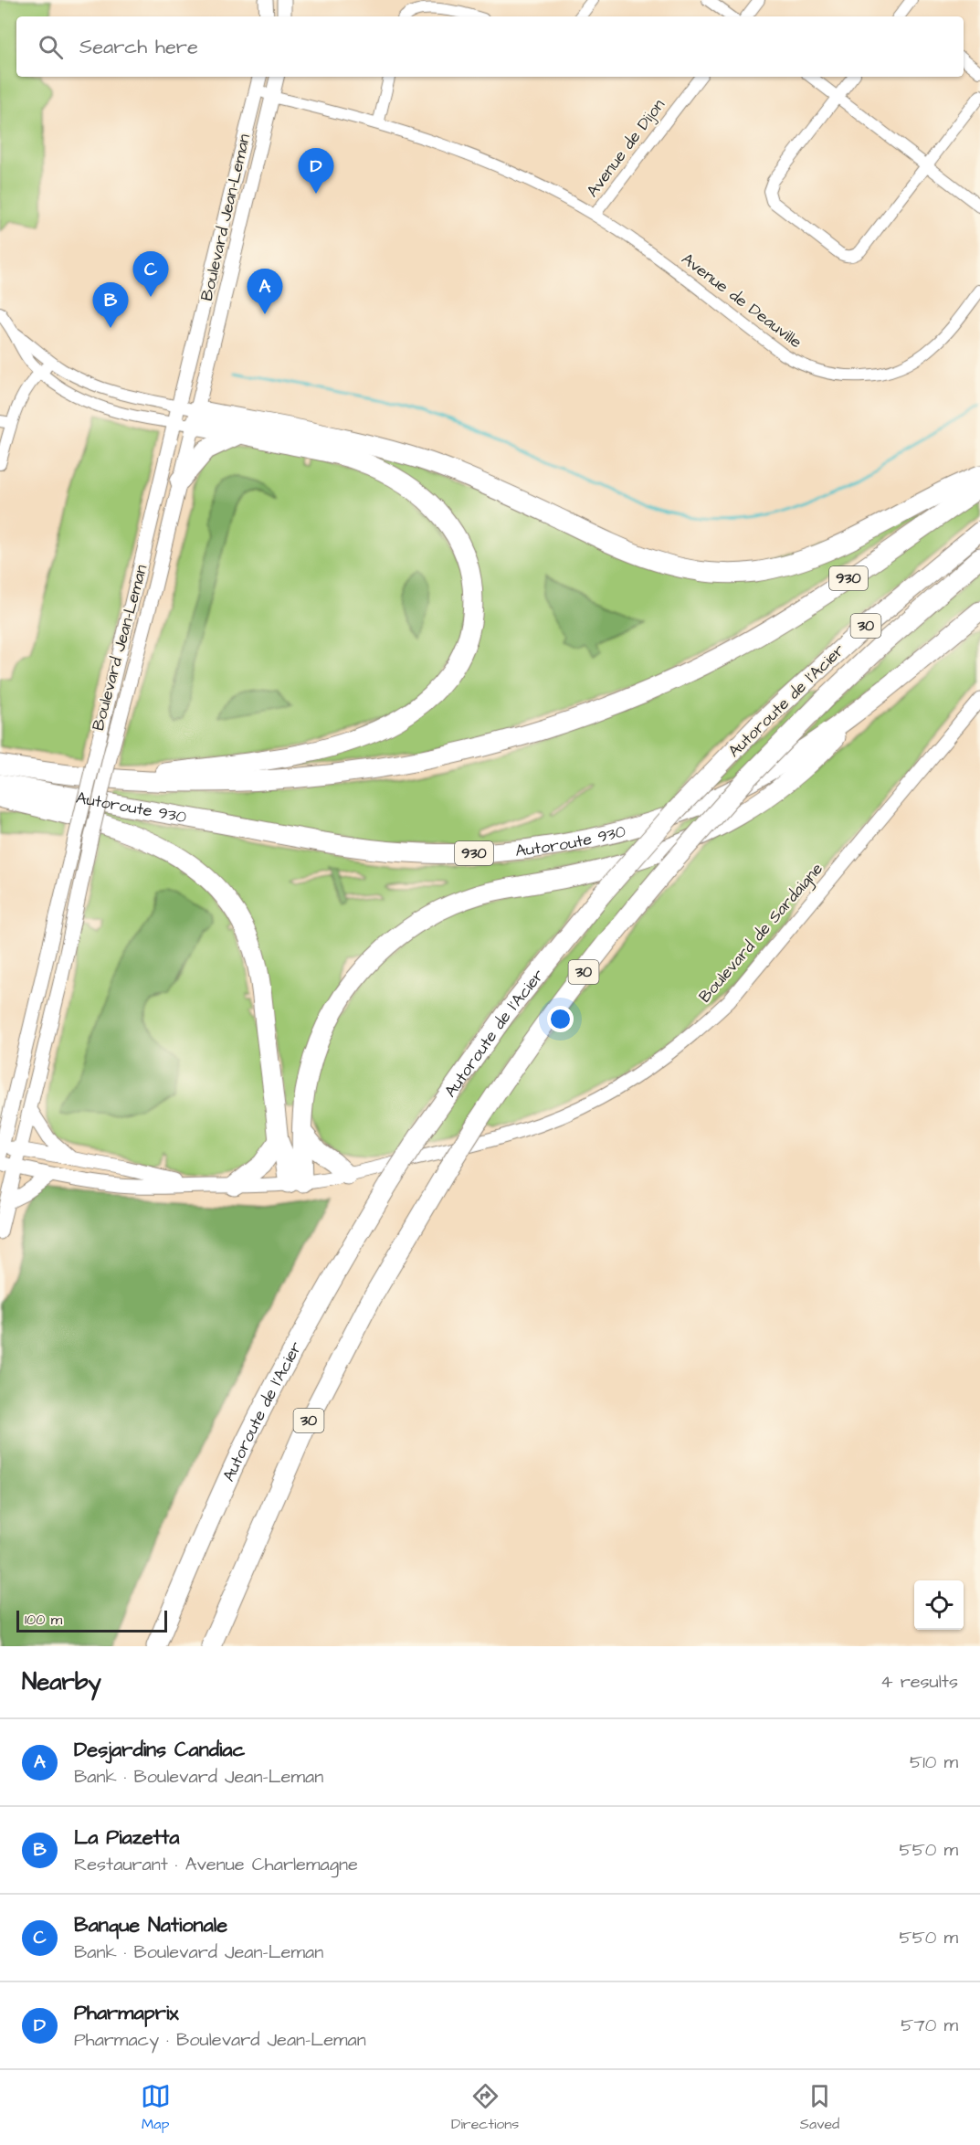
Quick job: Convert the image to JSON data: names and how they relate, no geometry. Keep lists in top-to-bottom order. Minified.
{"streets":{"highway":["930","30","Autoroute de l'Acier","Autoroute 930"],"street":["Avenue de Dijon","Boulevard Jean-Leman","Avenue de Deauville","Boulevard de Sardaigne"]},"crossings":[["Avenue de Dijon","Avenue de Deauville"],["Boulevard Jean-Leman","Avenue de Deauville"],["Boulevard Jean-Leman","Boulevard de Sardaigne"]],"scale_bar":"100 m","page":{"search":"Search here","pins":["D","C","A","B"],"scale":"100 m","heading":["Nearby","4 results"],"list":[{"mark":"A","name":"Desjardins Candiac","note":"Bank · Boulevard Jean-Leman","value":"510 m"},{"mark":"B","name":"La Piazetta","note":"Restaurant · Avenue Charlemagne","value":"550 m"},{"mark":"C","name":"Banque Nationale","note":"Bank · Boulevard Jean-Leman","value":"550 m"},{"mark":"D","name":"Pharmaprix","note":"Pharmacy · Boulevard Jean-Leman","value":"570 m"}],"nav":["Map","Directions","Saved"]}}
